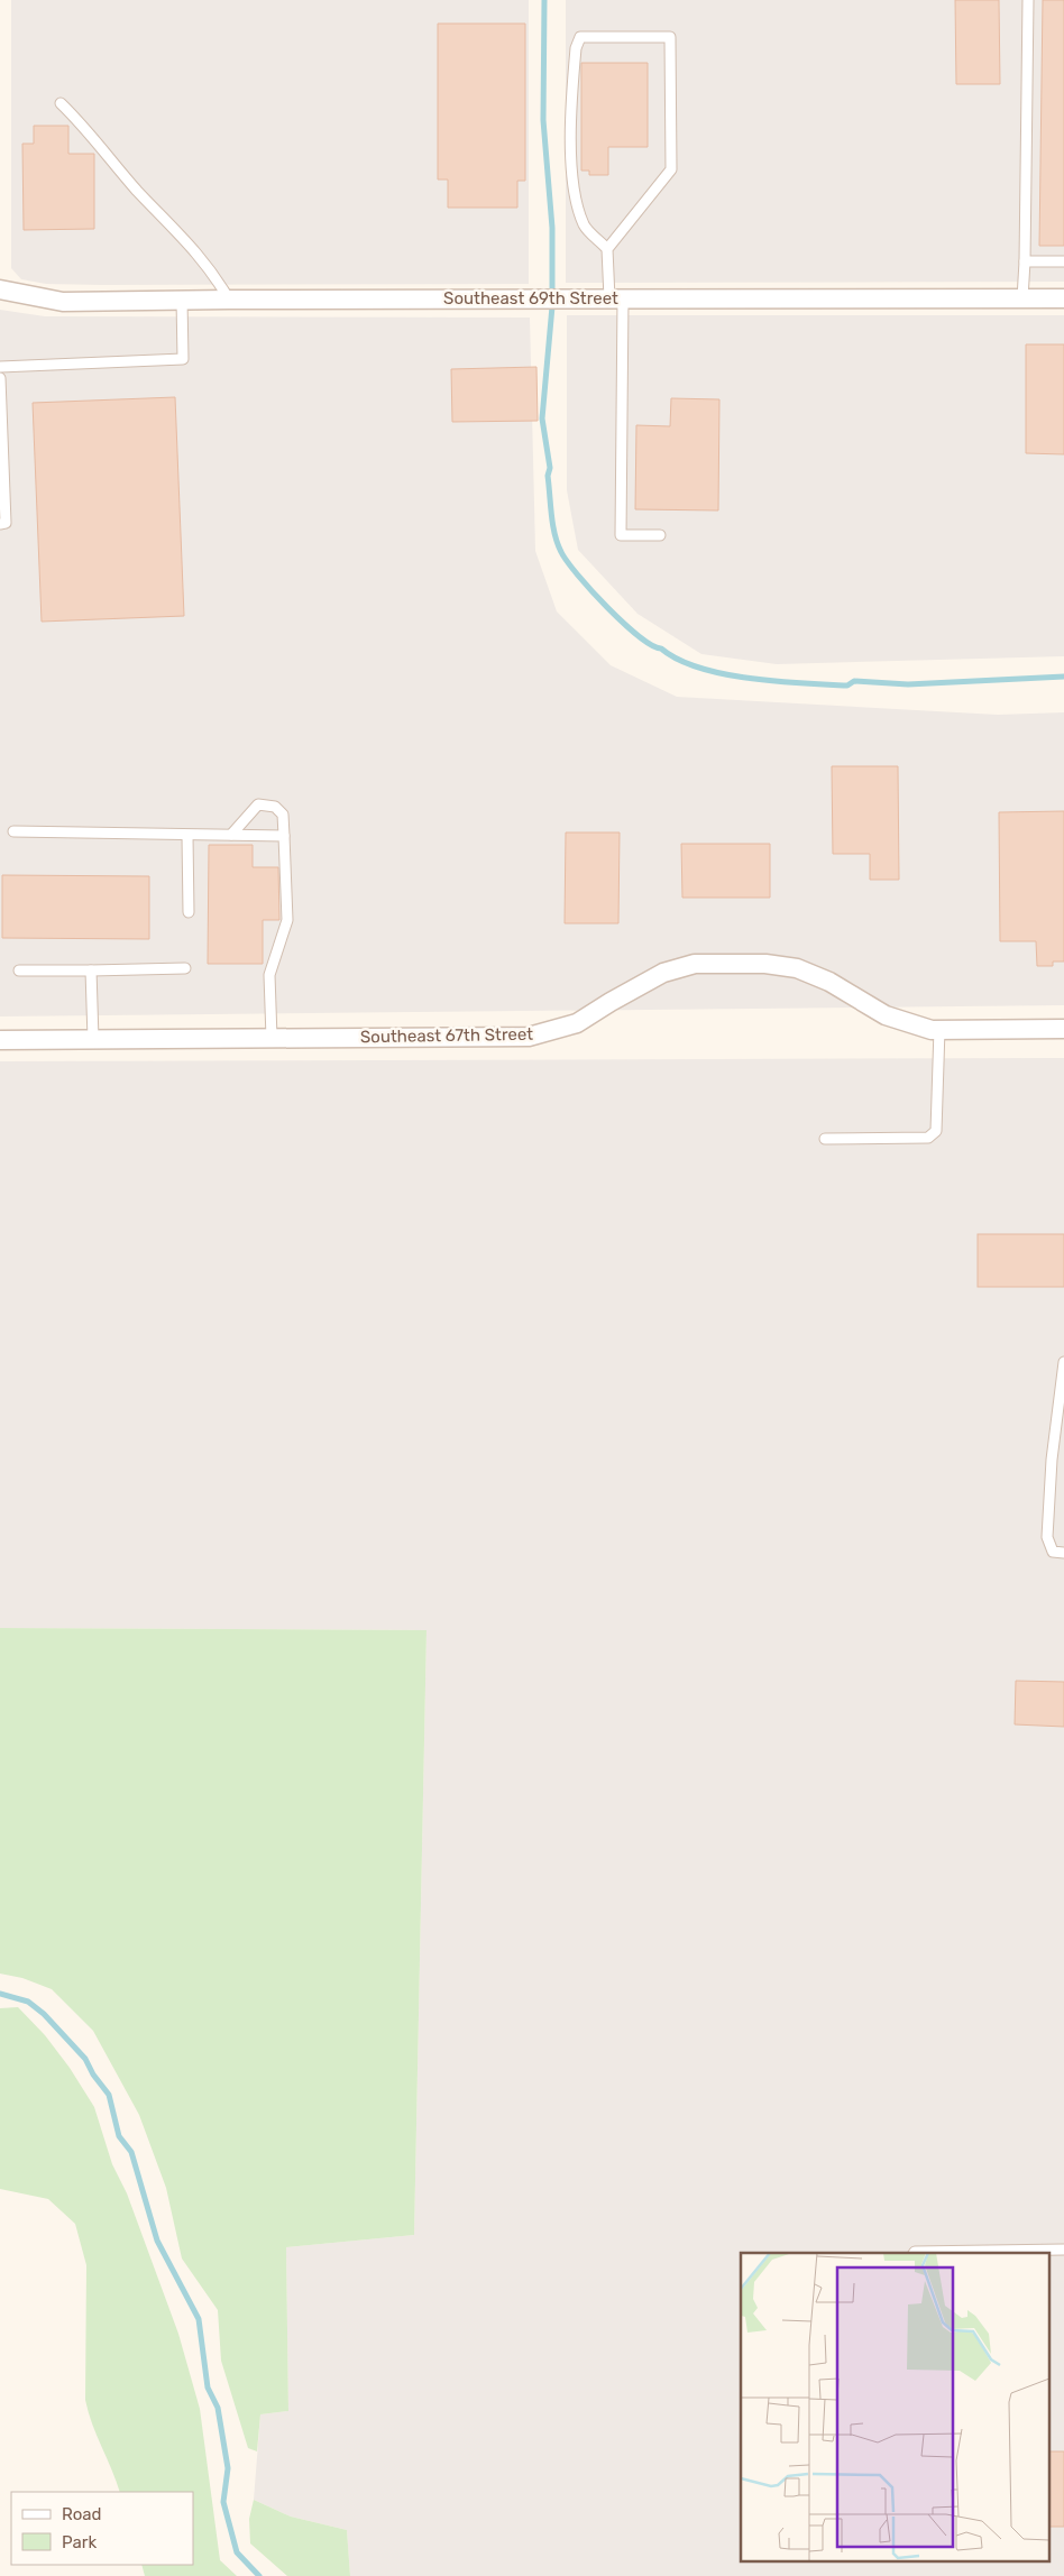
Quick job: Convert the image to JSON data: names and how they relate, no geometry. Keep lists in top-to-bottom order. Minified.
{"streets":{"street":["Southeast 69th Street","Southeast 67th Street"]},"legend":["Road","Park"]}
